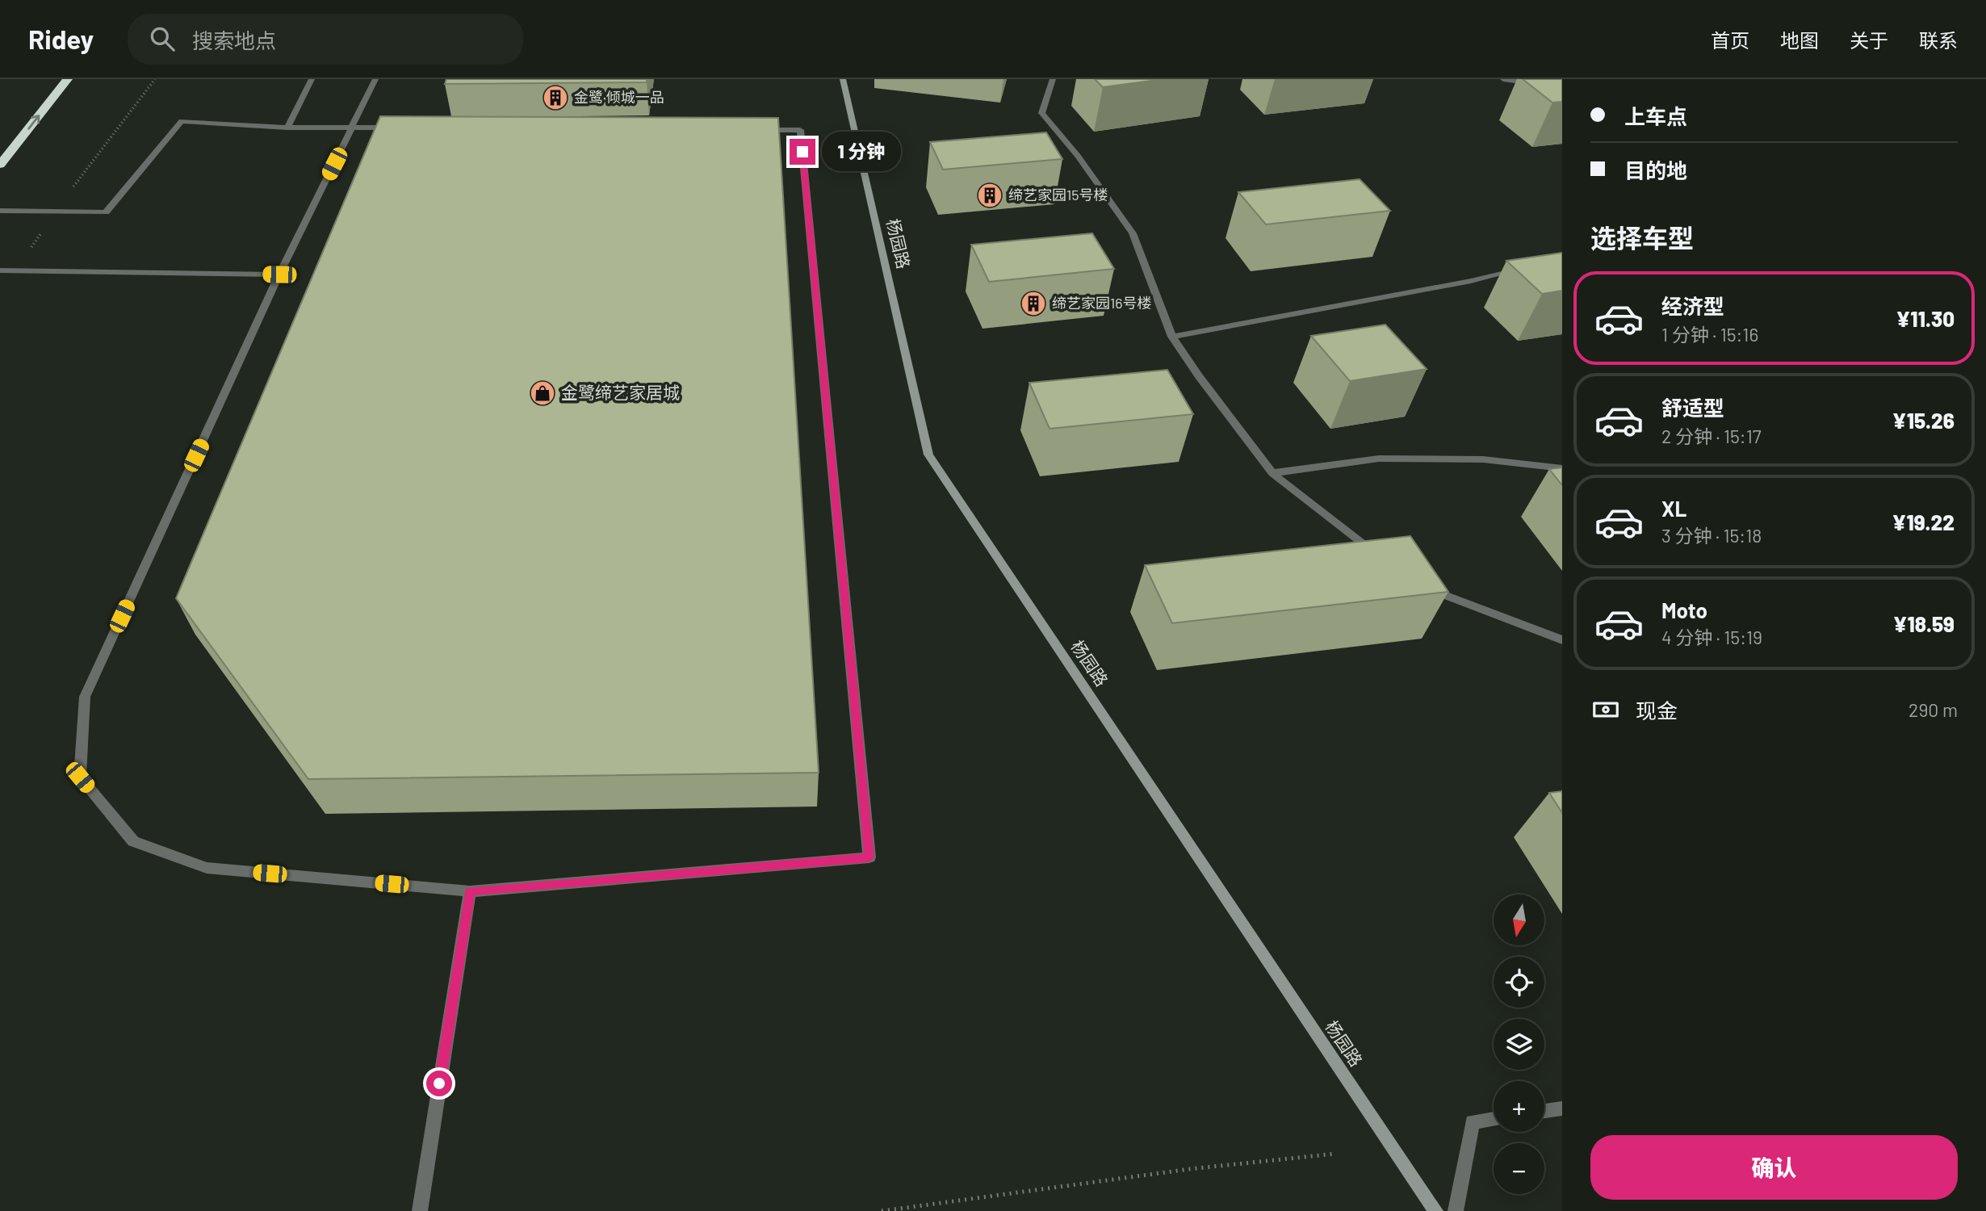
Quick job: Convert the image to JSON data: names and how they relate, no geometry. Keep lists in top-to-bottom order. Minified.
{"streets":{"street":["杨园路"]},"places":{"building":["金鹭·倾城一品","缔艺家园15号楼","缔艺家园16号楼"],"shop":["金鹭缔艺家居城"]},"north":"bottom","page":{"header":"Ridey","search":"搜索地点","nav":["首页","地图","关于","联系"],"banner":["上车点","目的地"],"bubble":"1 分钟","heading":"选择车型","list":[{"name":"经济型","note":"1 分钟 · 15:16","value":"¥11.30"},{"name":"舒适型","note":"2 分钟 · 15:17","value":"¥15.26"},{"name":"XL","note":"3 分钟 · 15:18","value":"¥19.22"},{"name":"Moto","note":"4 分钟 · 15:19","value":"¥18.59"}],"pay":["现金","290 m"],"map_buttons":["+","−"],"buttons":"确认"}}
